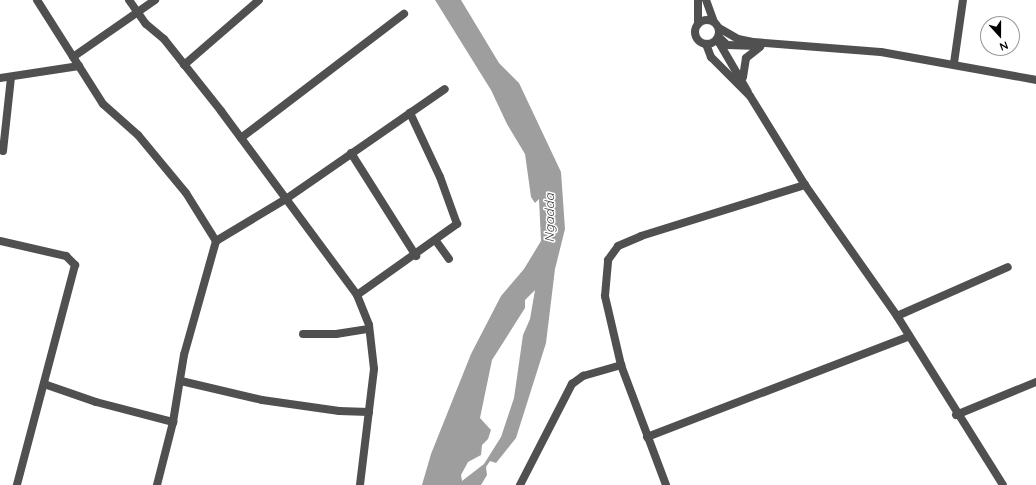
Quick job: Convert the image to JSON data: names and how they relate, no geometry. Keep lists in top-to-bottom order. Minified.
{"water":["Ngadda"],"north":"bottom"}
